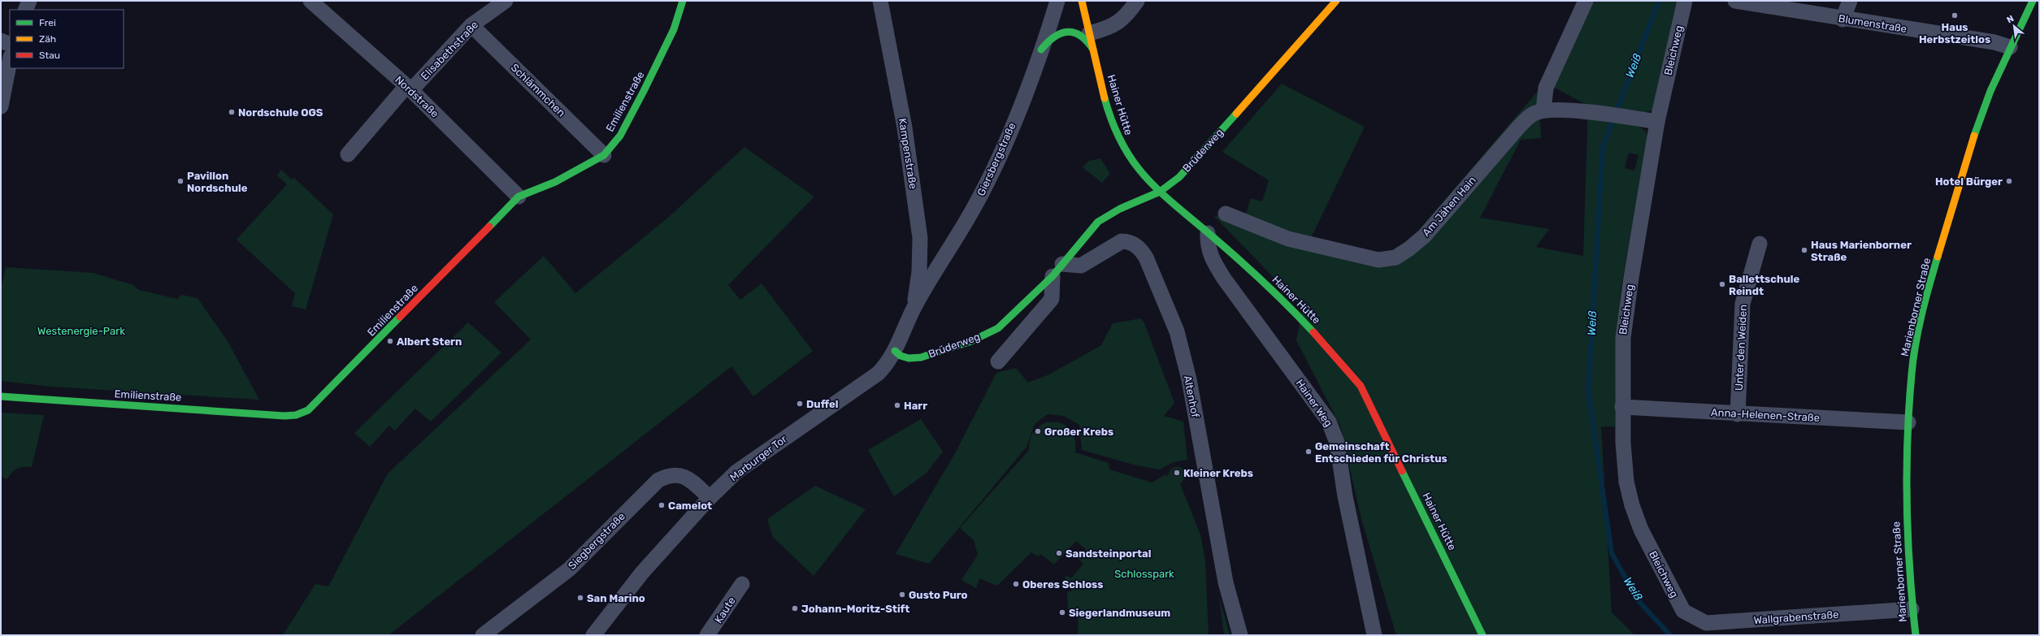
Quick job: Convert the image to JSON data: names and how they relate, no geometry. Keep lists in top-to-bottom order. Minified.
{"streets":{"street":["Blumenstraße","Elisabethstraße","Bleichweg","Schlämmchen","Nordstraße","Emilienstraße","Hainer Hütte","Brüderweg","Kampenstraße","Giersbergstraße","Am Jähen Hain","Marienborner Straße","Unter den Weiden","Altenhof","Hainer Weg","Anna-Helenen-Straße","Marburger Tor","Siegbergstraße","Kaute","Wallgrabenstraße"]},"crossings":[["Blumenstraße","Marienborner Straße"],["Elisabethstraße","Schlämmchen"],["Elisabethstraße","Nordstraße"],["Bleichweg","Am Jähen Hain"],["Bleichweg","Anna-Helenen-Straße"],["Bleichweg","Wallgrabenstraße"],["Schlämmchen","Emilienstraße"],["Nordstraße","Emilienstraße"],["Hainer Hütte","Brüderweg"],["Hainer Hütte","Hainer Weg"],["Brüderweg","Altenhof"],["Brüderweg","Marburger Tor"],["Kampenstraße","Giersbergstraße"],["Kampenstraße","Marburger Tor"],["Giersbergstraße","Marburger Tor"],["Marienborner Straße","Anna-Helenen-Straße"],["Marienborner Straße","Wallgrabenstraße"],["Unter den Weiden","Anna-Helenen-Straße"],["Marburger Tor","Siegbergstraße"]],"water":["Weiß"],"parks":["Westenergie-Park","Schlosspark"],"places":["Haus Herbstzeitlos","Nordschule OGS","Pavillon Nordschule","Hotel Bürger","Haus Marienborner Straße","Ballettschule Reindt","Albert Stern","Duffel","Harr","Großer Krebs","Gemeinschaft Entschieden für Christus","Kleiner Krebs","Camelot","Sandsteinportal","Oberes Schloss","Gusto Puro","San Marino","Johann-Moritz-Stift","Siegerlandmuseum"],"legend":["Frei","Zäh","Stau"],"north":"top left"}
